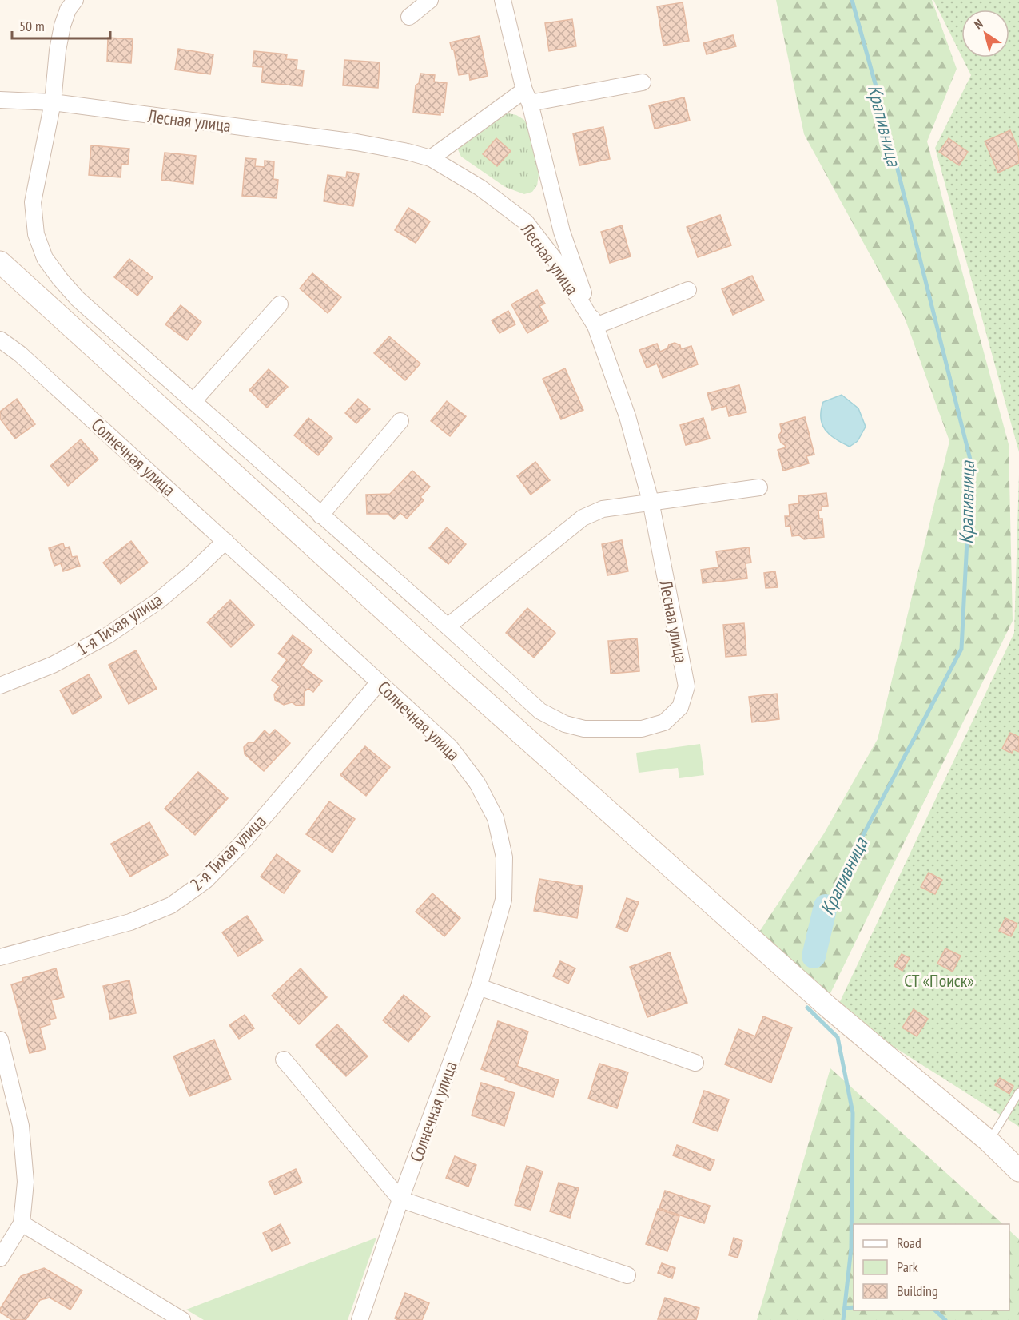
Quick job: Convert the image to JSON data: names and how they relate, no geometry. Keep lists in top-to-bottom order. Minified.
{"streets":{"street":["Лесная улица","Солнечная улица","1-я Тихая улица","2-я Тихая улица"]},"crossings":[["Солнечная улица","1-я Тихая улица"],["Солнечная улица","2-я Тихая улица"]],"water":["Крапивница"],"parks":["СТ «Поиск»"],"legend":["Road","Park","Building"],"scale_bar":"50 m","north":"top left"}
